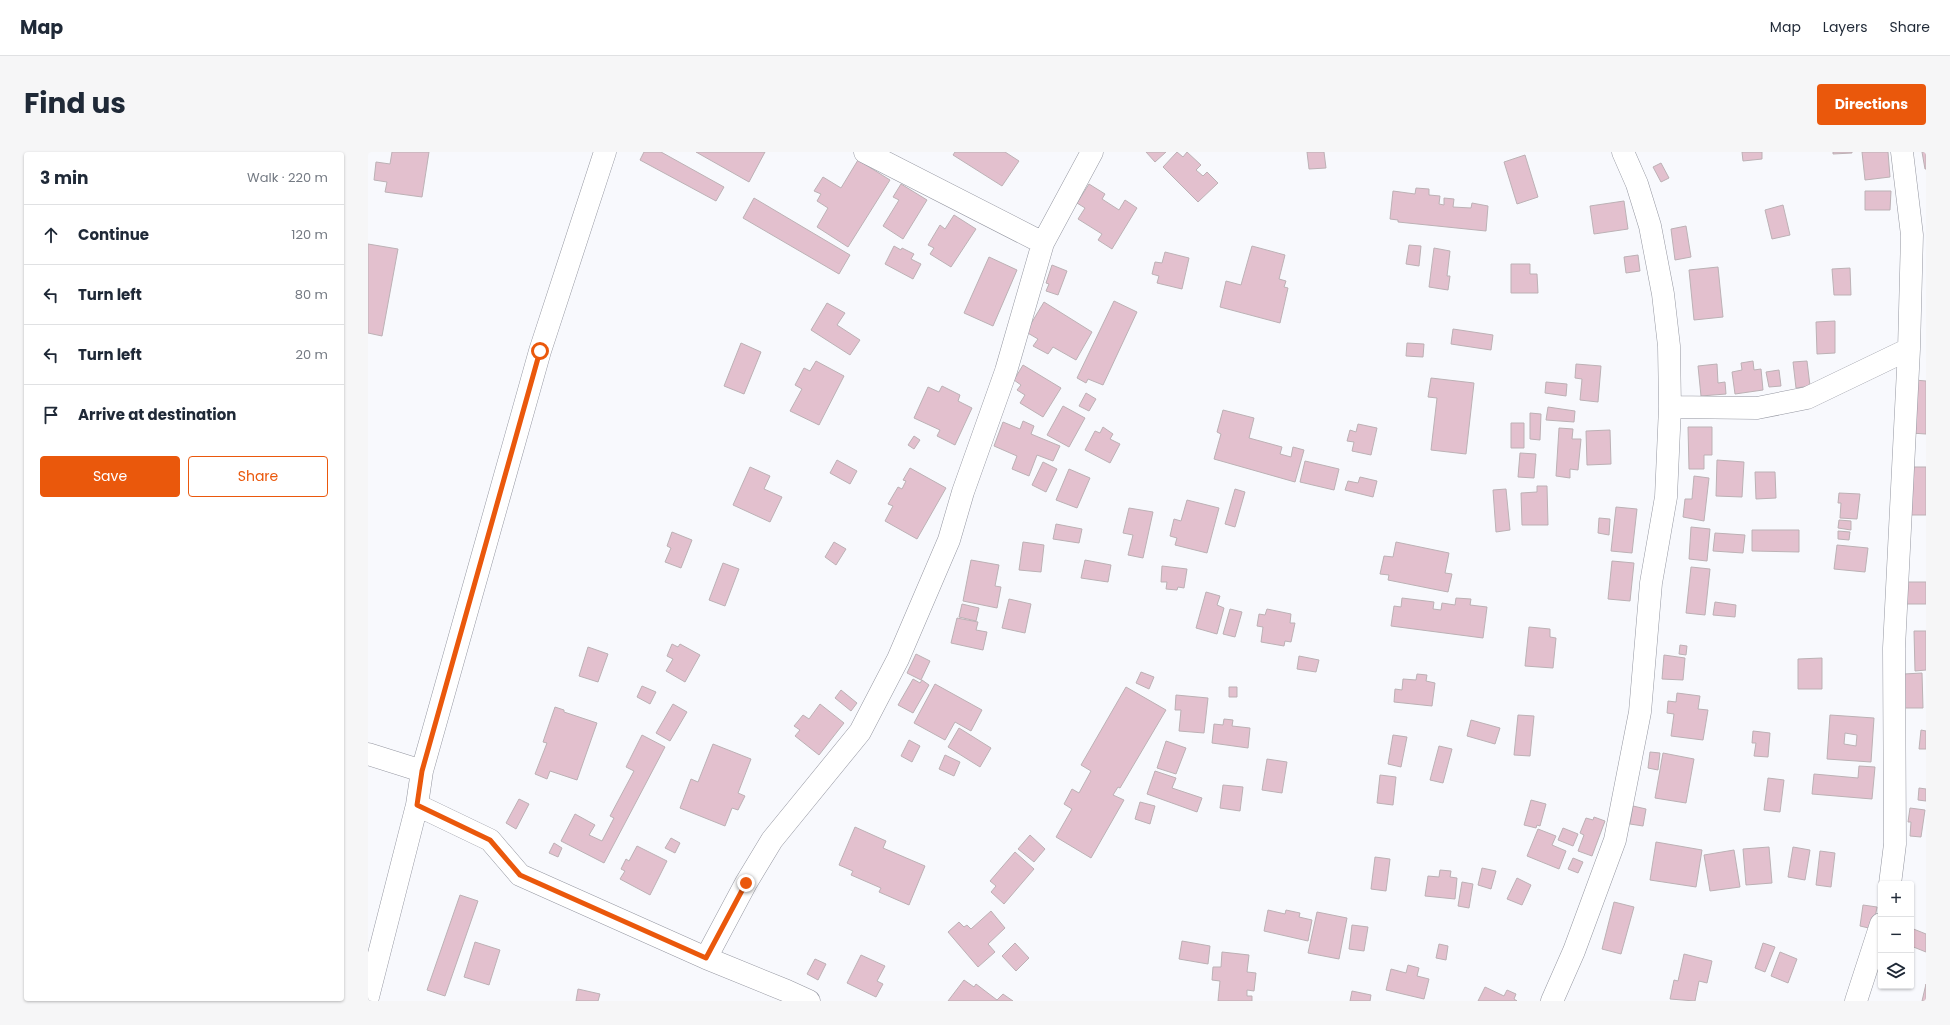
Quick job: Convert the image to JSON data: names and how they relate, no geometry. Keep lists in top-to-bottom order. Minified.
{"page":{"header":"Map","nav":["Map","Layers","Share"],"title":"Find us","buttons":["Directions",["Save","Share"]],"heading":["3 min","Walk · 220 m"],"list":[["Continue","120 m"],["Turn left","80 m"],["Turn left","20 m"],"Arrive at destination"],"map_buttons":["+","−"]}}
